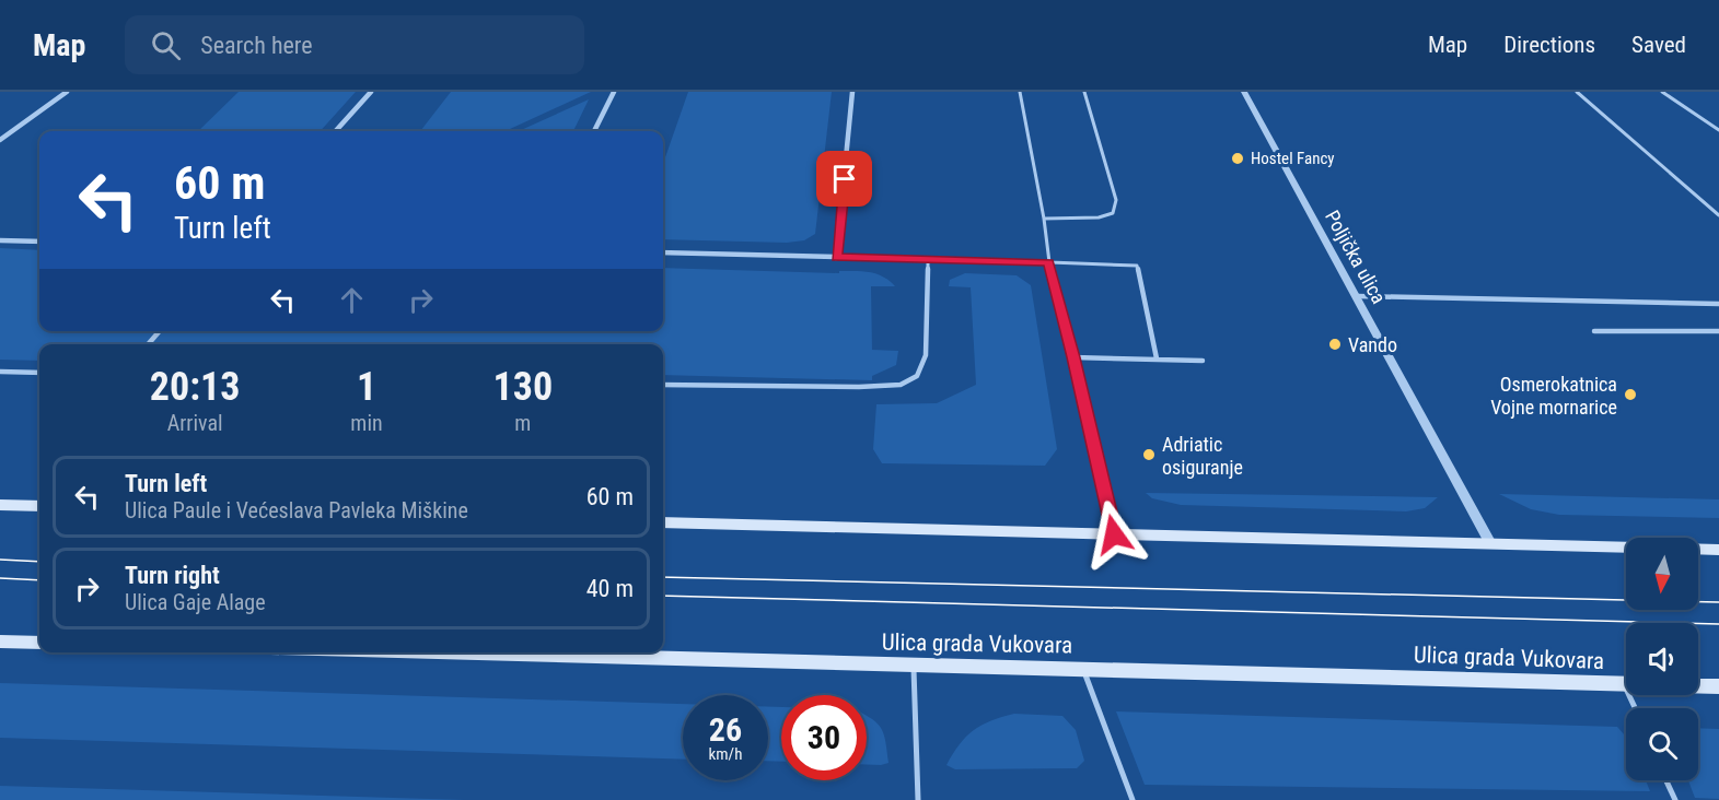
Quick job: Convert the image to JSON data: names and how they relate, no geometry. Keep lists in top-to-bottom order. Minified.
{"streets":{"main road":["Ulica grada Vukovara"],"street":["Poljička ulica"]},"places":["Hostel Fancy","Vando","Osmerokatnica Vojne mornarice","Adriatic osiguranje"],"north":"bottom","page":{"header":"Map","search":"Search here","nav":["Map","Directions","Saved"],"turn":["60 m","Turn left"],"eta":["20:13","Arrival","1","min","130","m"],"list":[{"name":"Turn left","note":"Ulica Paule i Većeslava Pavleka Miškine","value":"60 m"},{"name":"Turn right","note":"Ulica Gaje Alage","value":"40 m"}],"speed":"26 km/h","limit":"30"}}
